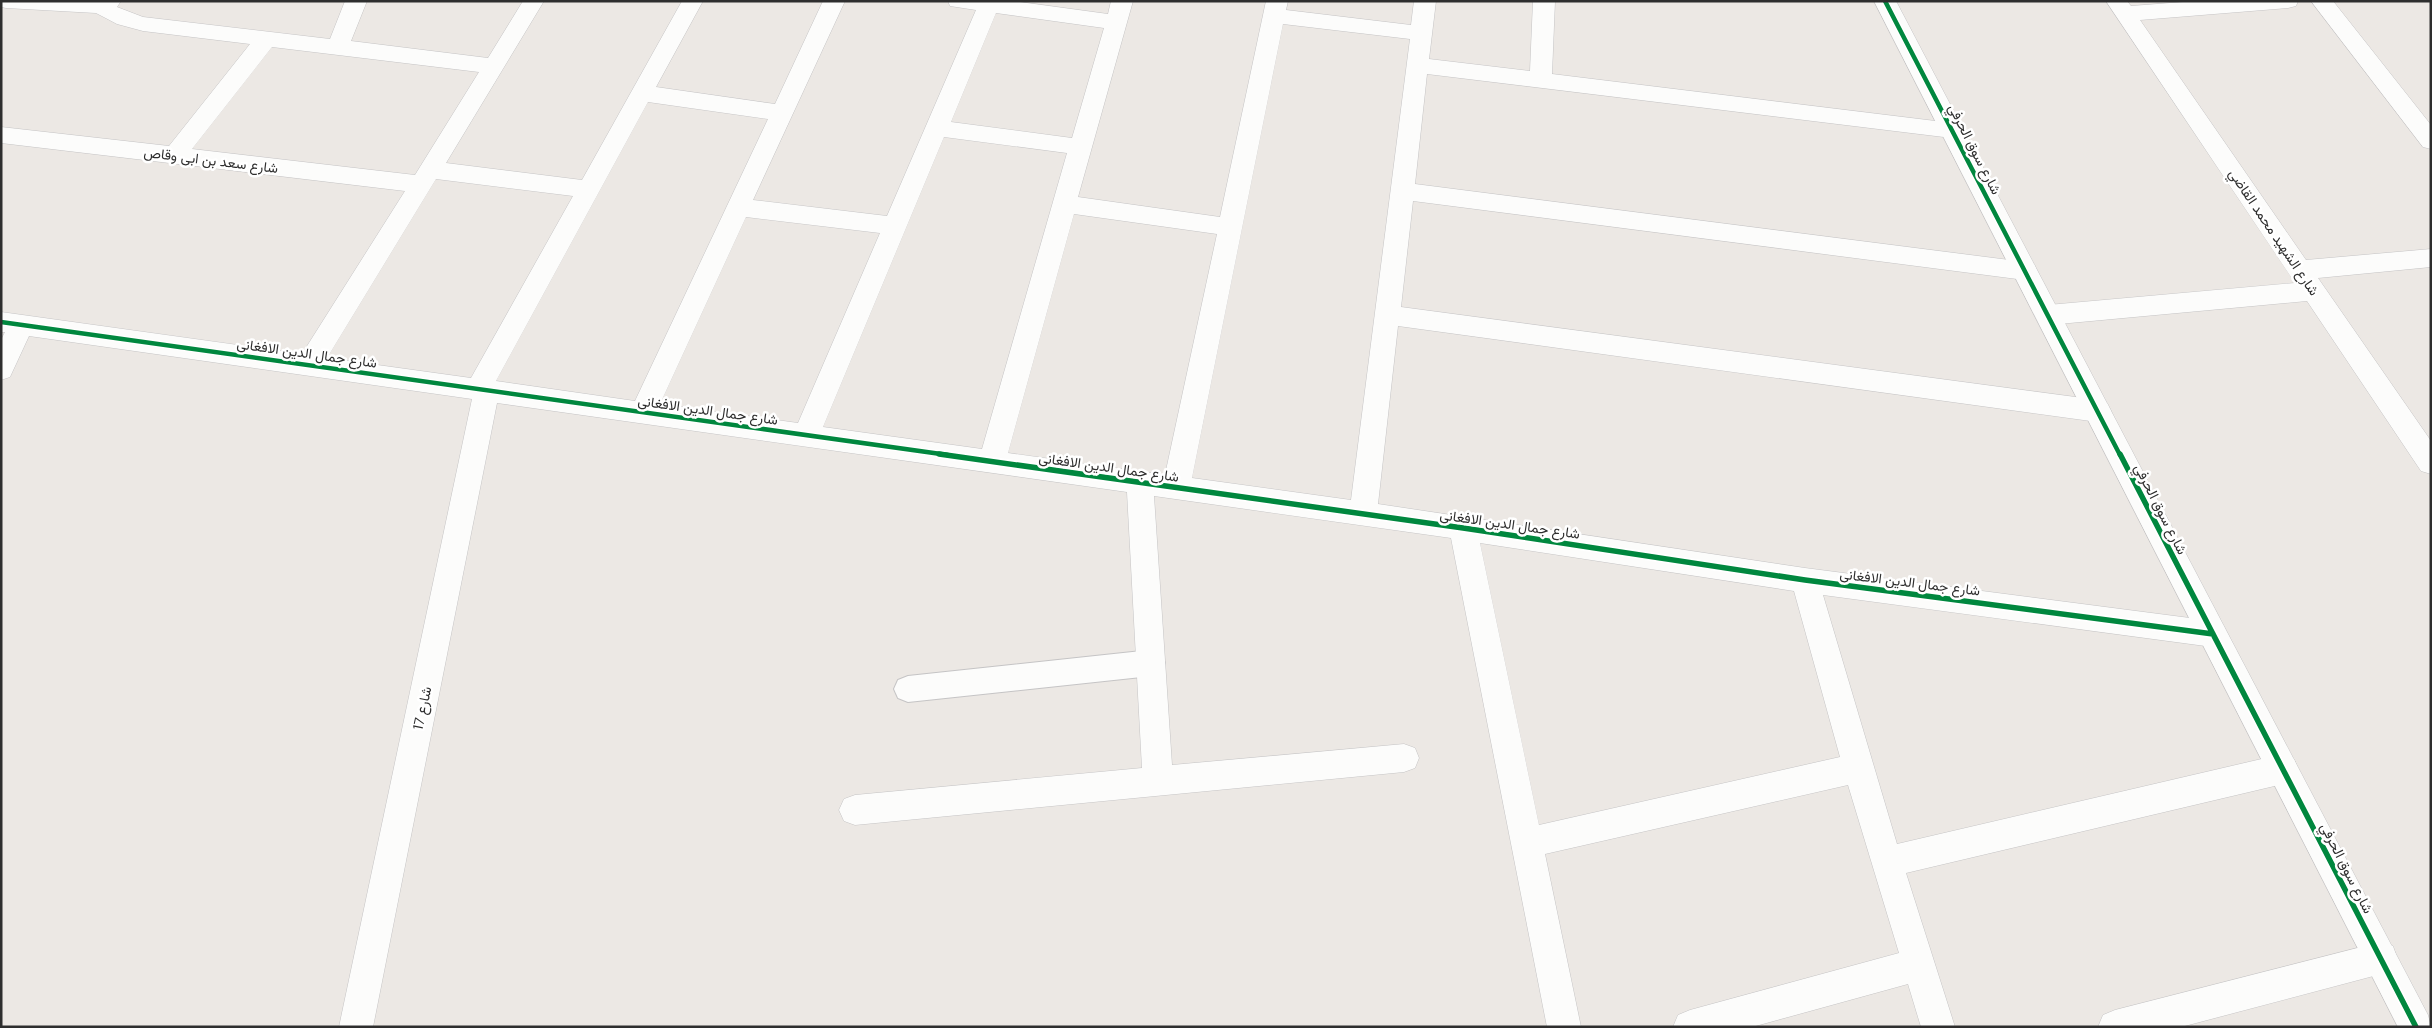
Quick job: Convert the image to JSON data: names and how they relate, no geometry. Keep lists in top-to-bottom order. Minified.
{"streets":{"street":["شارع سوق الحرفي","شارع سعد بن ابى وقاص","شارع الشهيد محمد القاضي","شارع جمال الدين الافغانى","شارع 17"]},"crossings":[["شارع سوق الحرفي","شارع جمال الدين الافغانى"],["شارع سعد بن ابى وقاص","شارع 17"],["شارع جمال الدين الافغانى","شارع 17"]]}
